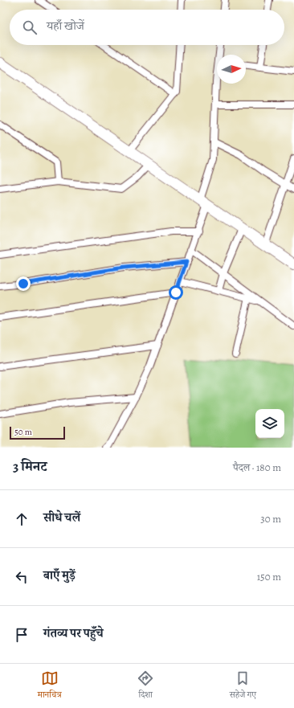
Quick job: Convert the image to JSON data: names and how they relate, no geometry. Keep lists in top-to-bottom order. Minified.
{"scale_bar":"50 m","north":"right","page":{"search":"यहाँ खोजें","scale":"50 m","heading":["3 मिनट","पैदल · 180 m"],"list":[["सीधे चलें","30 m"],["बाएँ मुड़ें","150 m"],"गंतव्य पर पहुँचे"],"nav":["मानचित्र","दिशा","सहेजे गए"]}}
